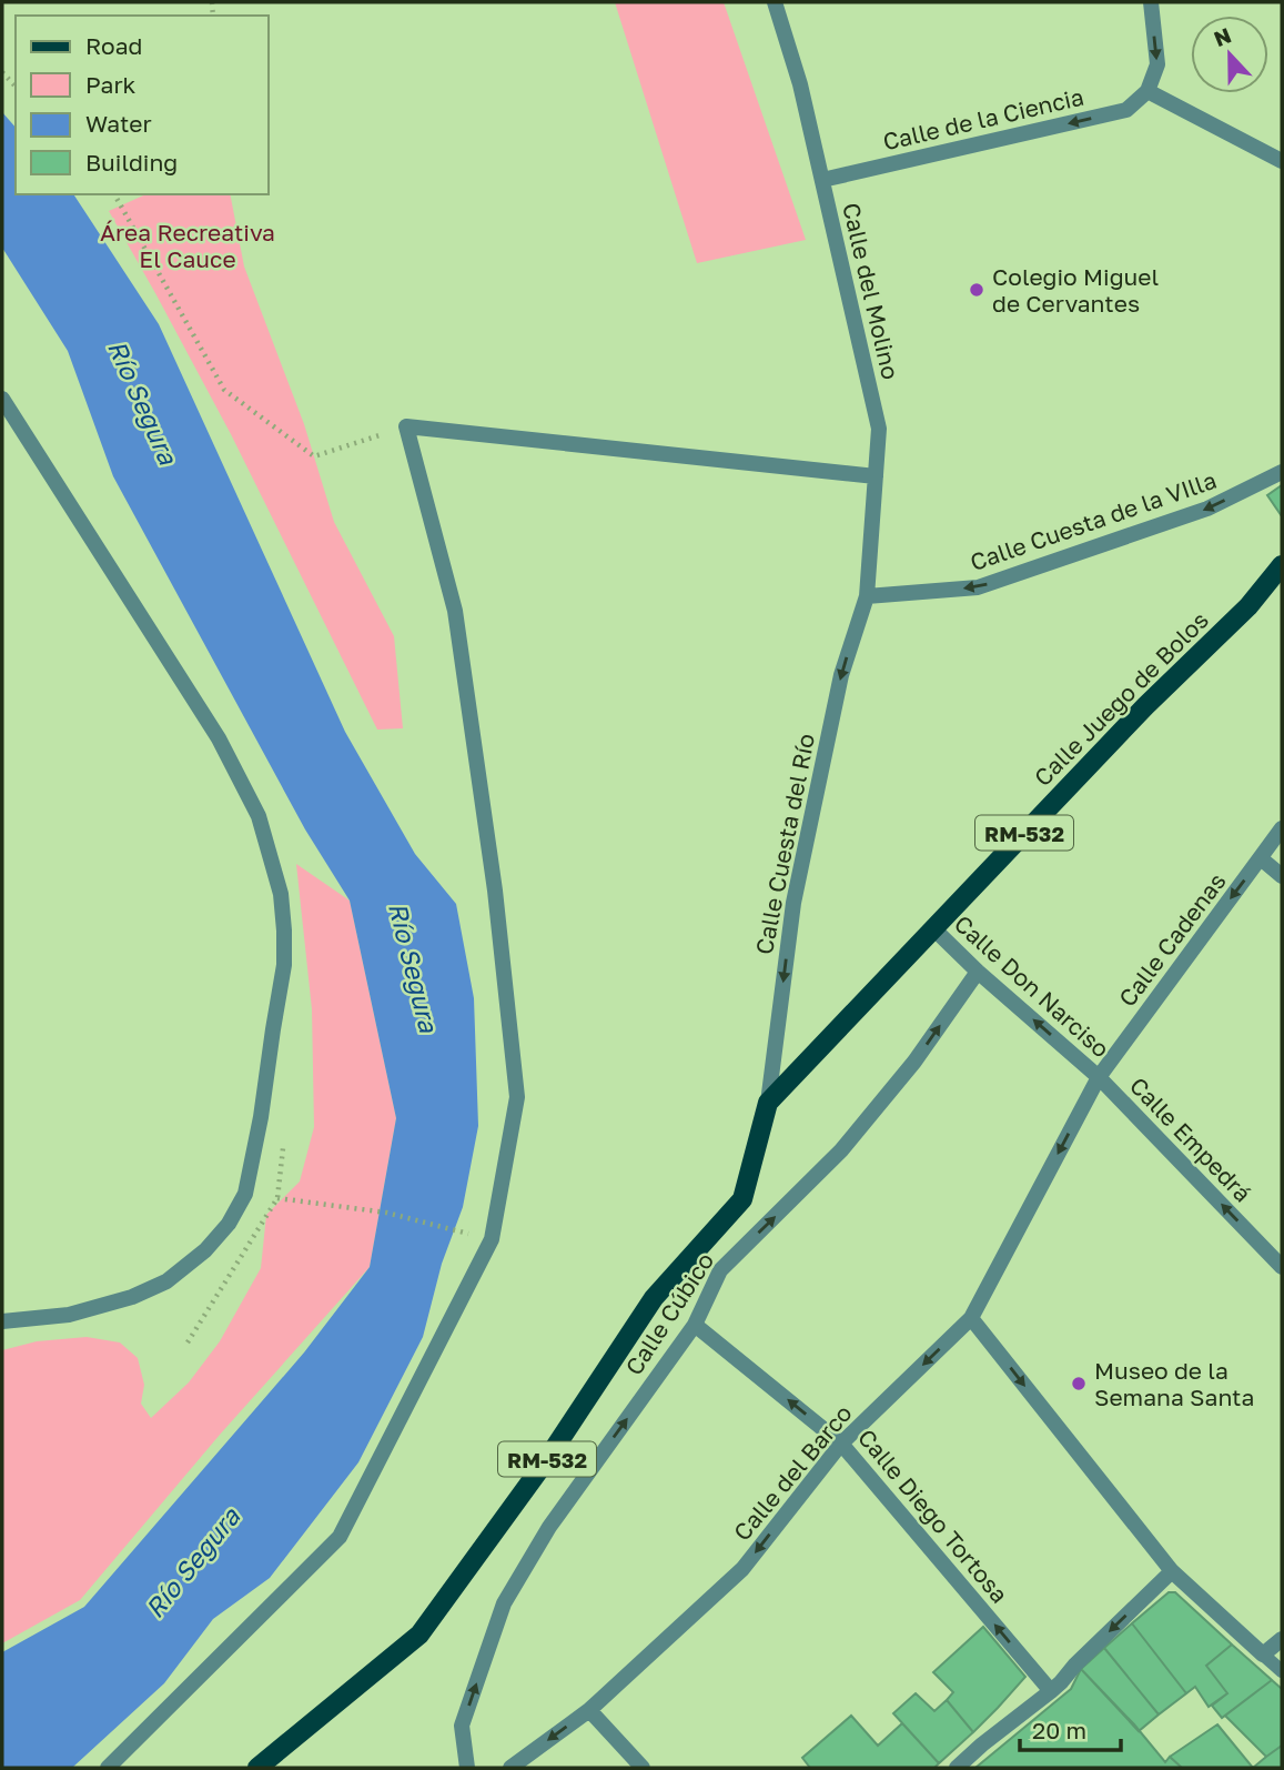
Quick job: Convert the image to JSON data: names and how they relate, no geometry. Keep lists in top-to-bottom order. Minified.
{"streets":{"main road":["Calle Juego de Bolos","RM-532"],"street":["Calle de la Ciencia","Calle del Molino","Calle Cuesta de la VIlla","Calle Cuesta del Río","Calle Cadenas","Calle Don Narciso","Calle Empedrá","Calle Cúbico","Calle del Barco","Calle Diego Tortosa"]},"crossings":[["Calle de la Ciencia","Calle del Molino"],["Calle del Molino","Calle Cuesta de la VIlla"],["Calle del Molino","Calle Cuesta del Río"],["Calle Cuesta de la VIlla","Calle Cuesta del Río"],["Calle Juego de Bolos","RM-532"],["Calle Juego de Bolos","Calle Cuesta del Río"],["Calle Juego de Bolos","Calle Don Narciso"],["RM-532","Calle Cuesta del Río"],["Calle Cadenas","Calle Don Narciso"],["Calle Cadenas","Calle Empedrá"],["Calle Cadenas","Calle del Barco"],["Calle Don Narciso","Calle Empedrá"],["Calle Don Narciso","Calle Cúbico"],["Calle Don Narciso","Calle del Barco"],["Calle Empedrá","Calle del Barco"],["Calle Cúbico","Calle Diego Tortosa"],["Calle del Barco","Calle Diego Tortosa"]],"one_way":["Calle de la Ciencia","Calle Cuesta de la VIlla","Calle Cuesta del Río","Calle Cadenas","Calle Don Narciso","Calle Empedrá","Calle Cúbico","Calle del Barco","Calle Diego Tortosa"],"water":["Río Segura"],"parks":["Área Recreativa El Cauce"],"places":["Colegio Miguel de Cervantes","Museo de la Semana Santa"],"legend":["Road","Park","Water","Building"],"scale_bar":"20 m","north":"top"}
